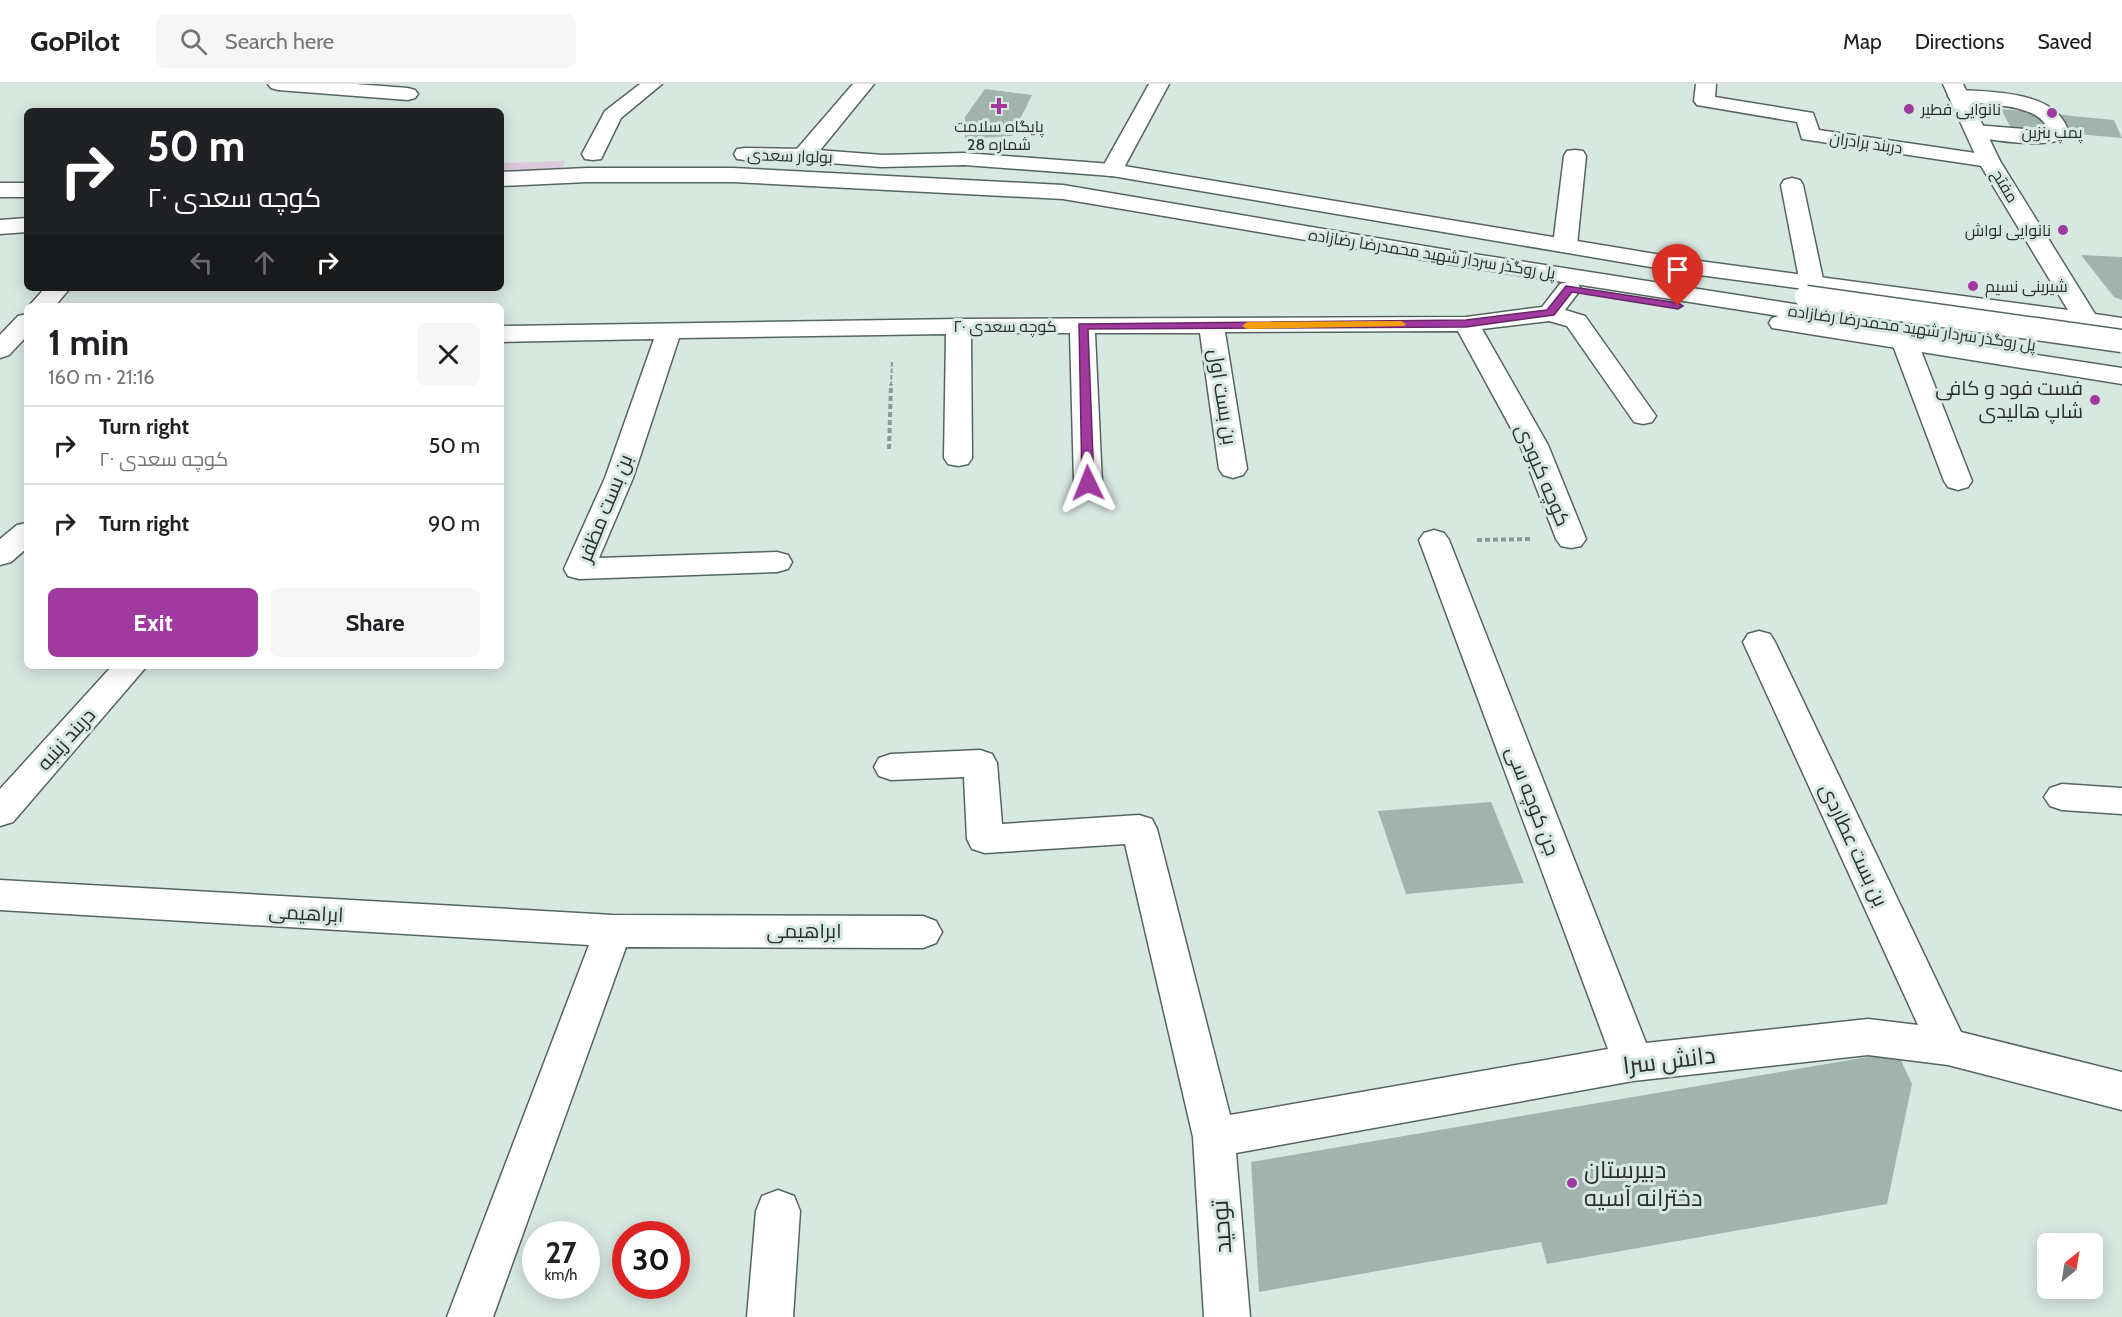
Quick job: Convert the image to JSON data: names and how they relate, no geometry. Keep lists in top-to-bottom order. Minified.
{"streets":{"street":["دربند برادران","بولوار سعدی","مفتح","پل روگذر سردار شهید محمدرضا رضازاده","کوچه سعدی ۲۰","بن بست اول","کوچه کبودی","بن بست مظفر","دربند زینبه","جن کوچه سی","بن بست عطاردی","ابراهیمی","دانش سرا","توحید"]},"crossings":[["دربند برادران","مفتح"],["بولوار سعدی","پل روگذر سردار شهید محمدرضا رضازاده"],["کوچه سعدی ۲۰","بن بست اول"],["کوچه سعدی ۲۰","کوچه کبودی"],["کوچه سعدی ۲۰","بن بست مظفر"],["کوچه کبودی","جن کوچه سی"],["جن کوچه سی","دانش سرا"],["بن بست عطاردی","دانش سرا"],["دانش سرا","توحید"]],"places":{"health":["پایگاه سلامت شماره 28"],"other":["نانوایی فطیر","پمپ بنزین","نانوایی لواش","شیرینی نسیم","فست فود و کافی شاپ هالیدی","دبیرستان دخترانه آسیه"]},"north":"top right","page":{"header":"GoPilot","search":"Search here","nav":["Map","Directions","Saved"],"turn":["50 m","کوچه سعدی ۲۰"],"heading":["1 min","160 m · 21:16"],"list":[{"name":"Turn right","note":"کوچه سعدی ۲۰","value":"50 m"},{"name":"Turn right","value":"90 m"}],"buttons":["Exit","Share"],"speed":"27 km/h","limit":"30"}}
